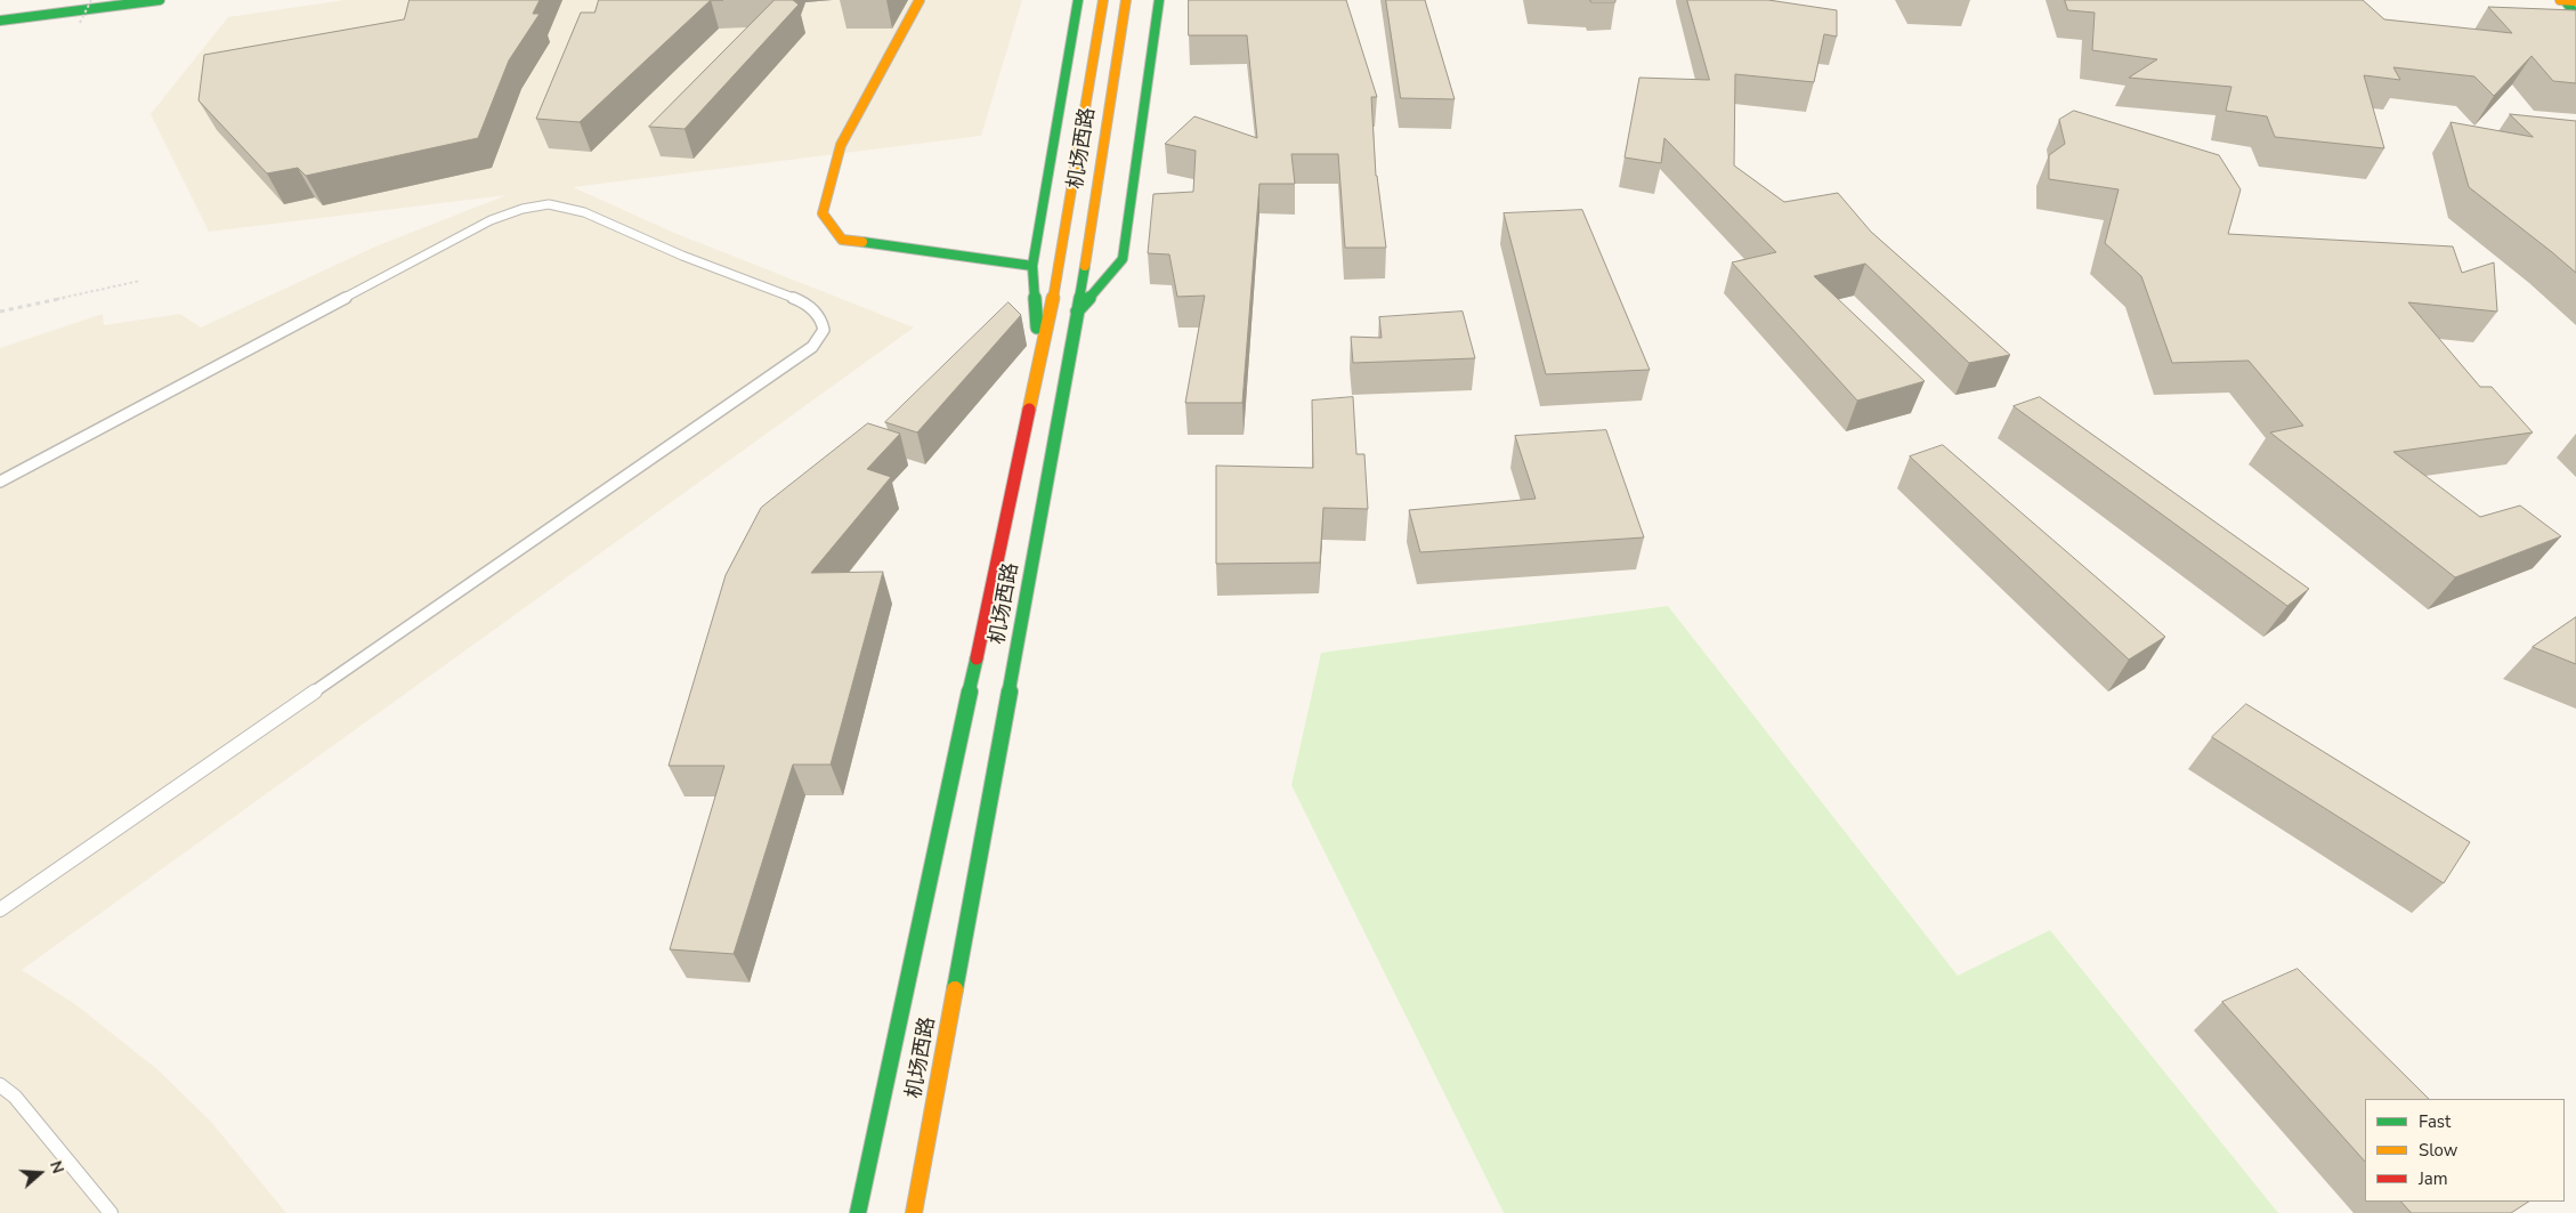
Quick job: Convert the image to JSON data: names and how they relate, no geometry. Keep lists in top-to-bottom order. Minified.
{"streets":{"main road":["机场西路"]},"legend":["Fast","Slow","Jam"],"north":"right"}
